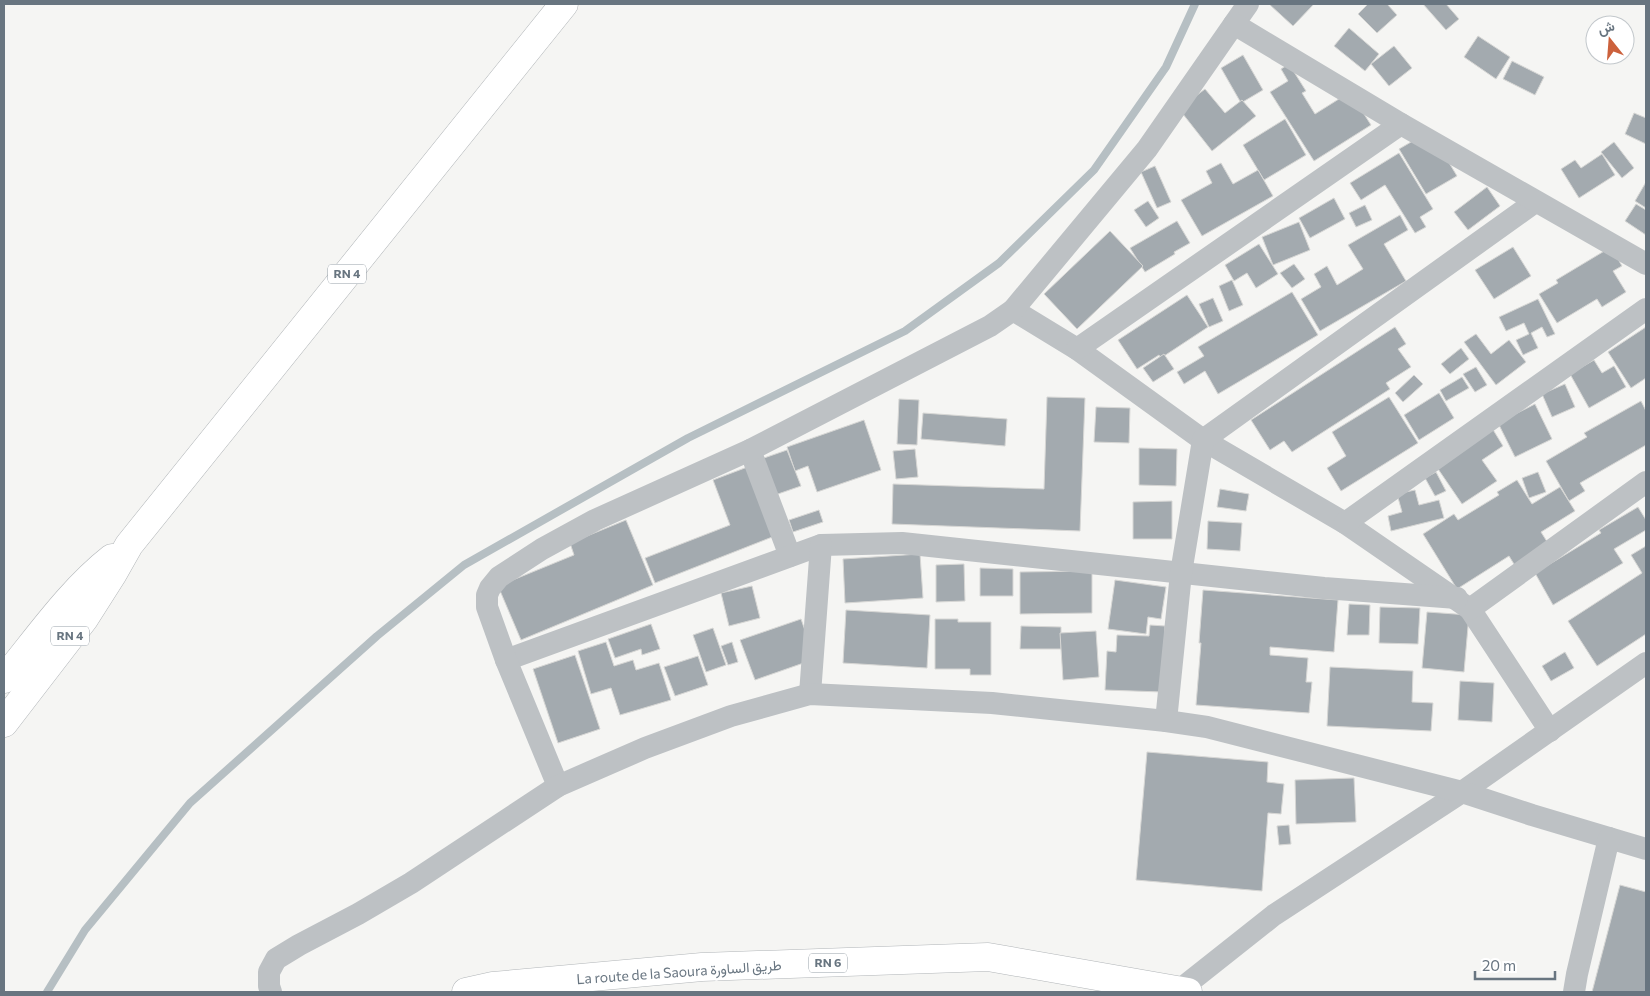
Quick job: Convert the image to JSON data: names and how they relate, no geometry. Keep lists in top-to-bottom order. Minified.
{"streets":{"main road":["RN 4","RN 6","La route de la Saoura طريق الساورة"]},"scale_bar":"20 m","north":"top"}
